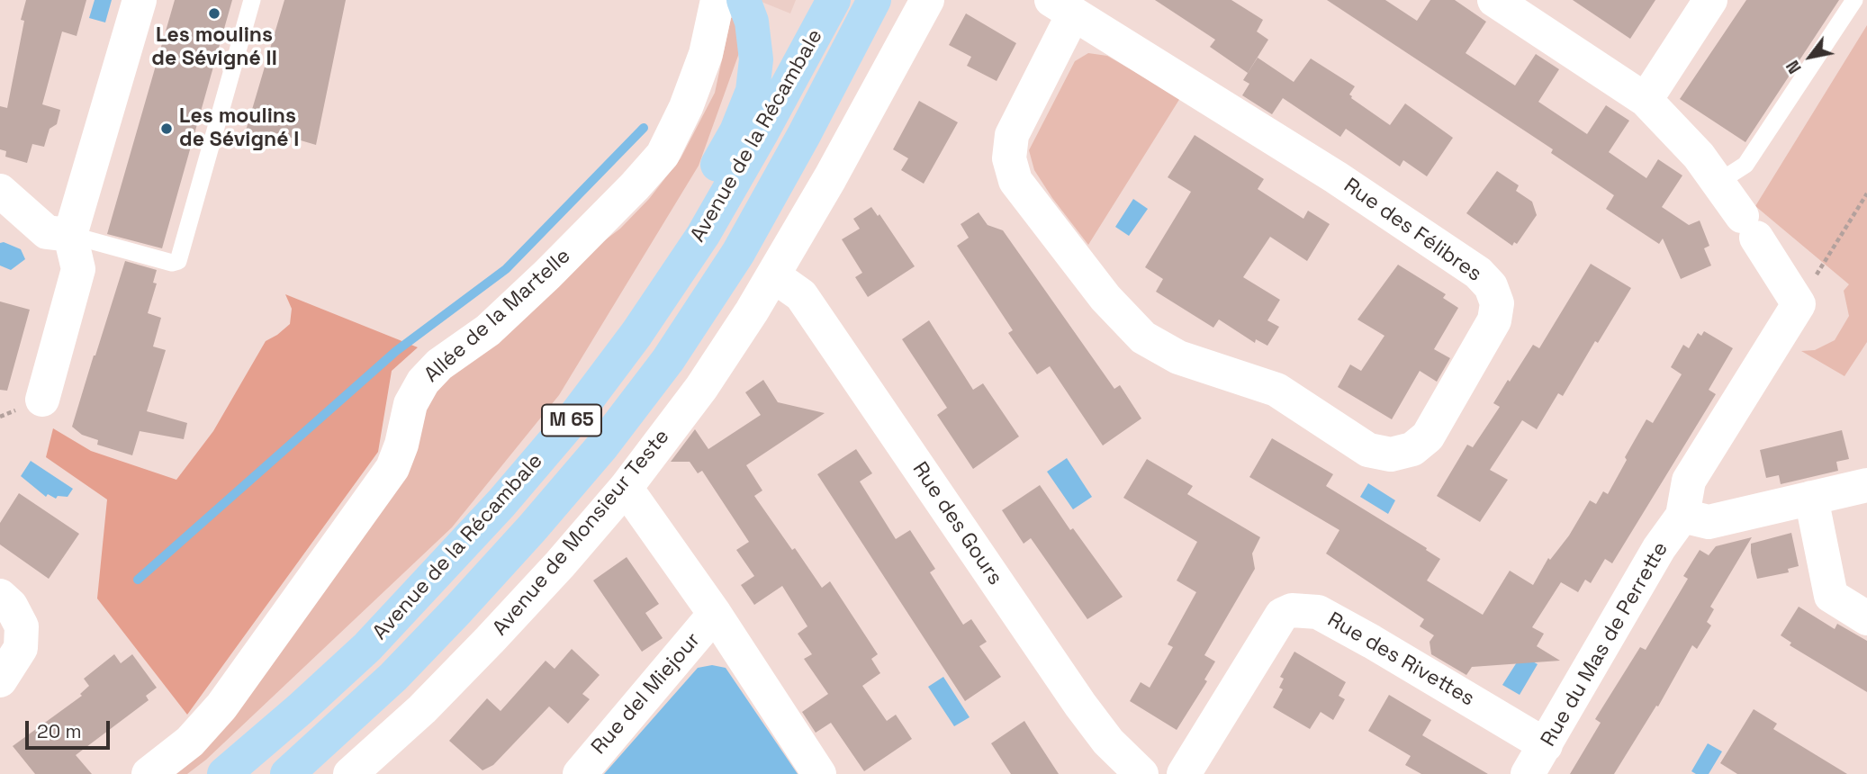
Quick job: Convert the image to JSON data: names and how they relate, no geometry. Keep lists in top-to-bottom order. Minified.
{"streets":{"main road":["Avenue de la Récambale","M 65"],"street":["Rue des Félibres","Allée de la Martelle","Rue des Gours","Avenue de Monsieur Teste","Rue du Mas de Perrette","Rue des Rivettes","Rue del Miejour"]},"crossings":[["Rue des Gours","Avenue de Monsieur Teste"],["Avenue de Monsieur Teste","Rue del Miejour"],["Rue du Mas de Perrette","Rue des Rivettes"]],"places":["Les moulins de Sévigné II","Les moulins de Sévigné I"],"scale_bar":"20 m","north":"bottom left"}
